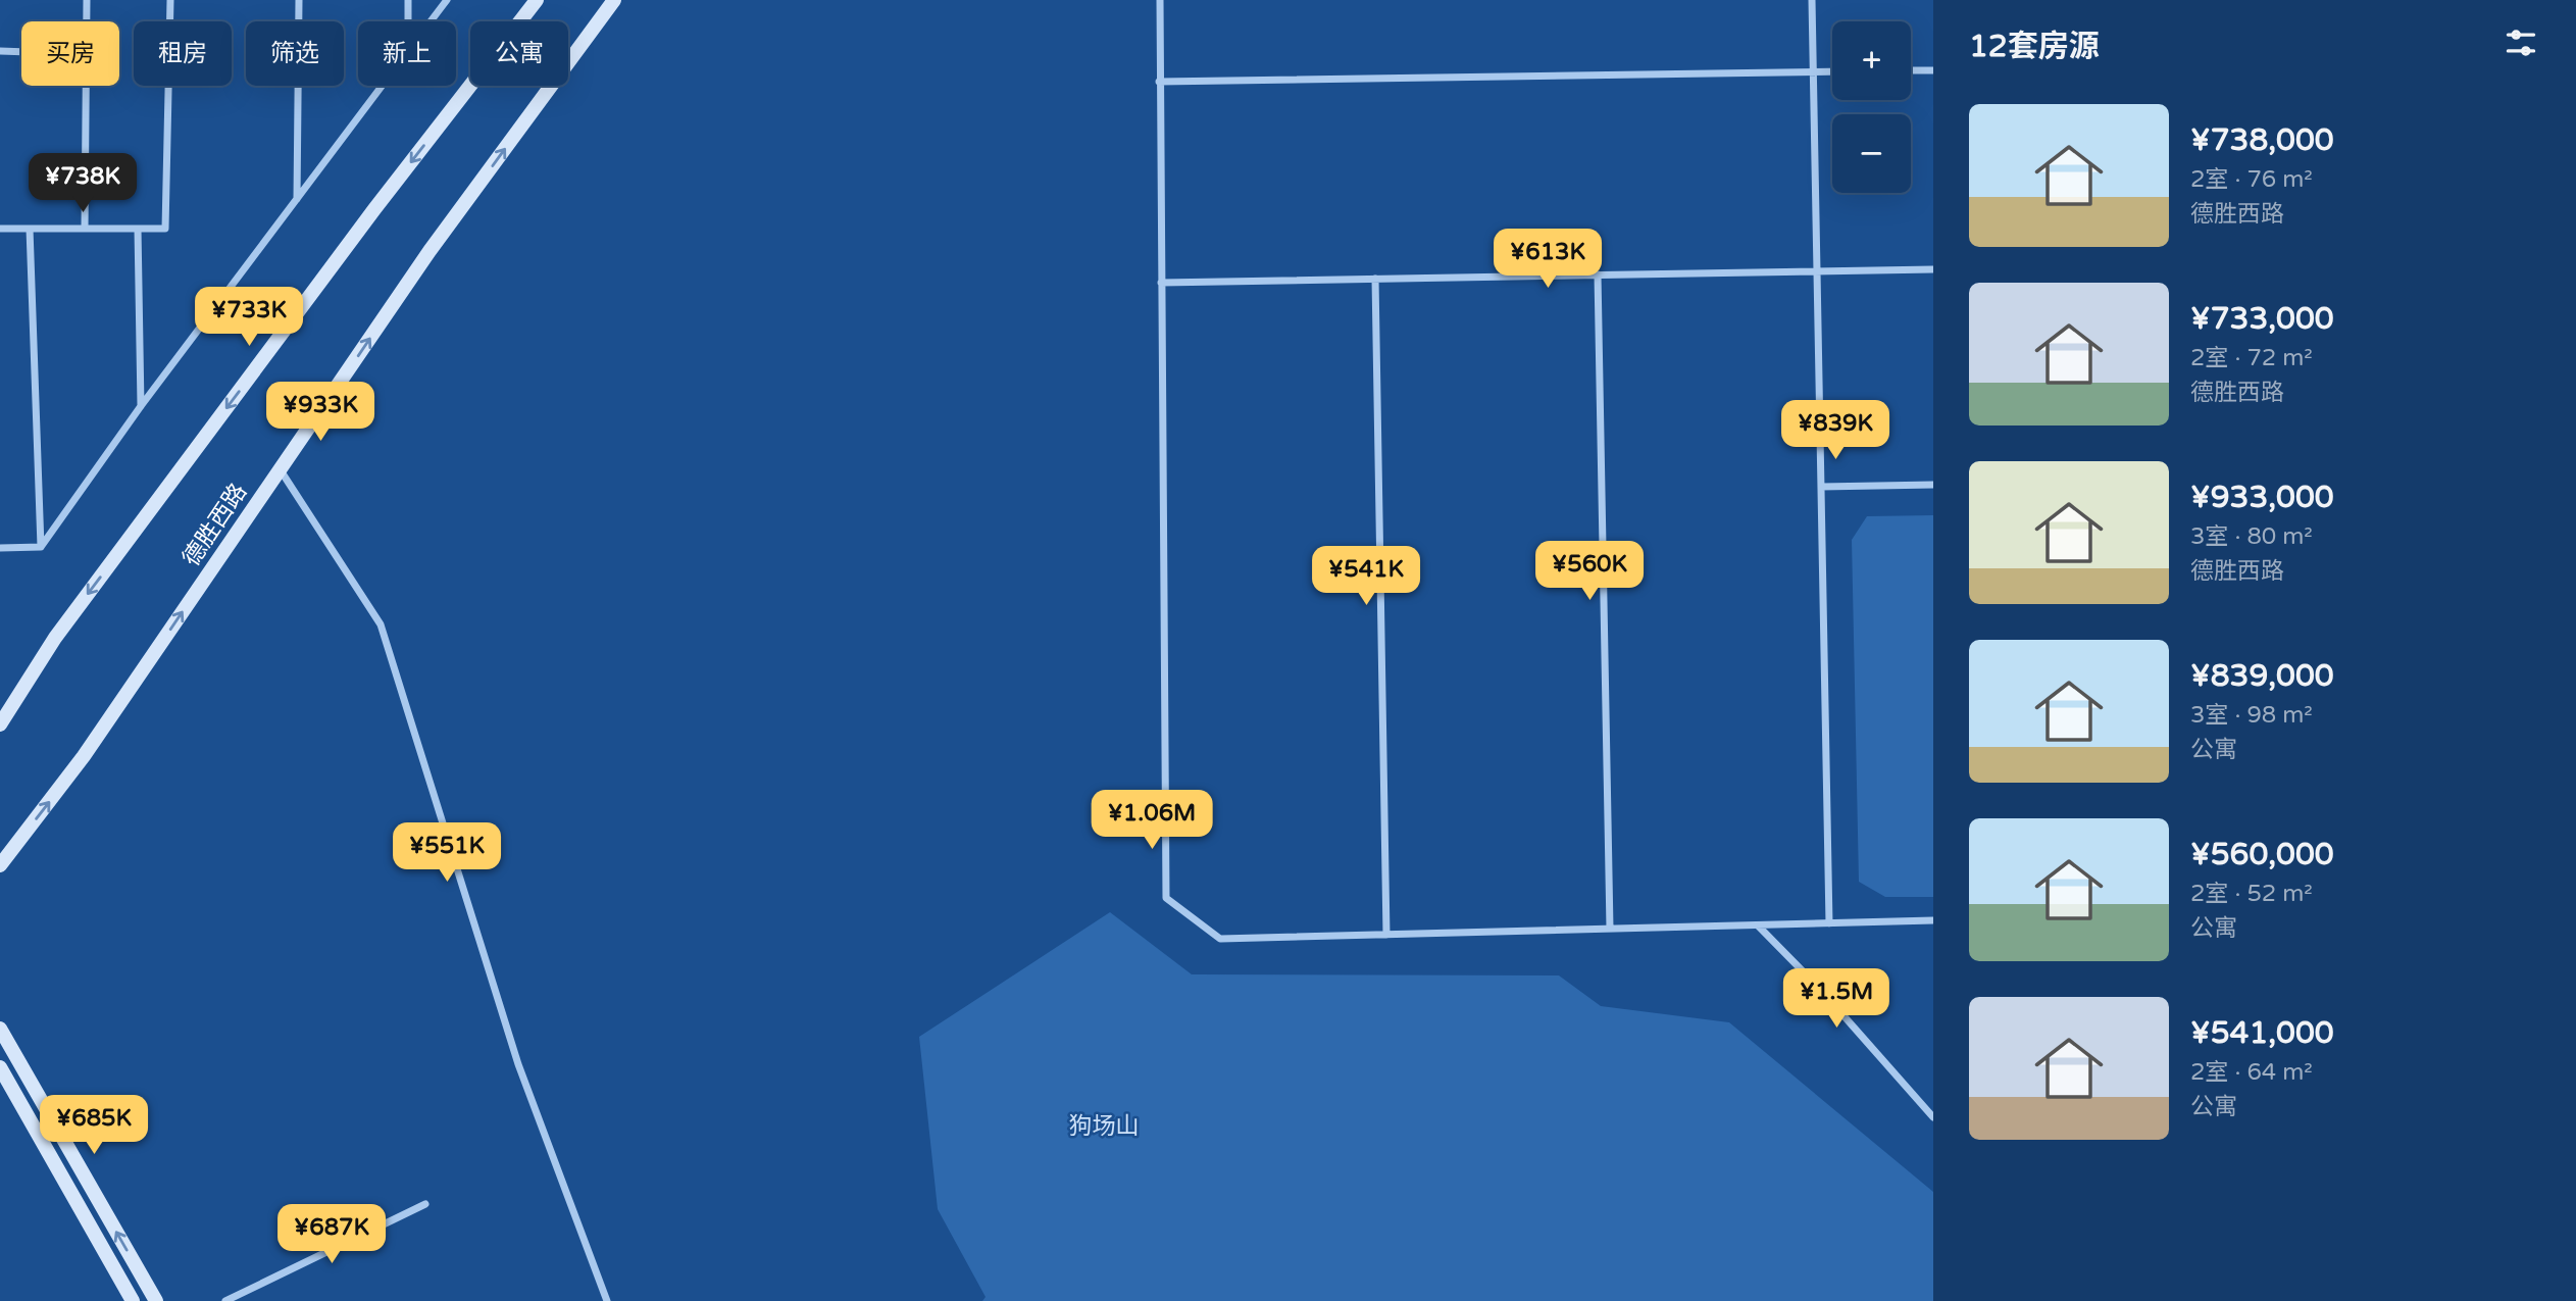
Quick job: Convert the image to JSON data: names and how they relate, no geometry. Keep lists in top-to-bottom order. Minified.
{"streets":{"main road":["德胜西路"]},"parks":["狗场山"],"page":{"heading":"12套房源","map_buttons":["+","−"],"chip":["买房","租房","筛选","新上","公寓"],"list":[{"name":"¥738,000","note":"2室 · 76 m² · 德胜西路"},{"name":"¥733,000","note":"2室 · 72 m² · 德胜西路"},{"name":"¥933,000","note":"3室 · 80 m² · 德胜西路"},{"name":"¥839,000","note":"3室 · 98 m² · 公寓"},{"name":"¥560,000","note":"2室 · 52 m² · 公寓"},{"name":"¥541,000","note":"2室 · 64 m² · 公寓"}],"price":["¥738K","¥613K","¥733K","¥933K","¥839K","¥560K","¥541K","¥1.06M","¥551K","¥1.5M","¥685K","¥687K"]}}
